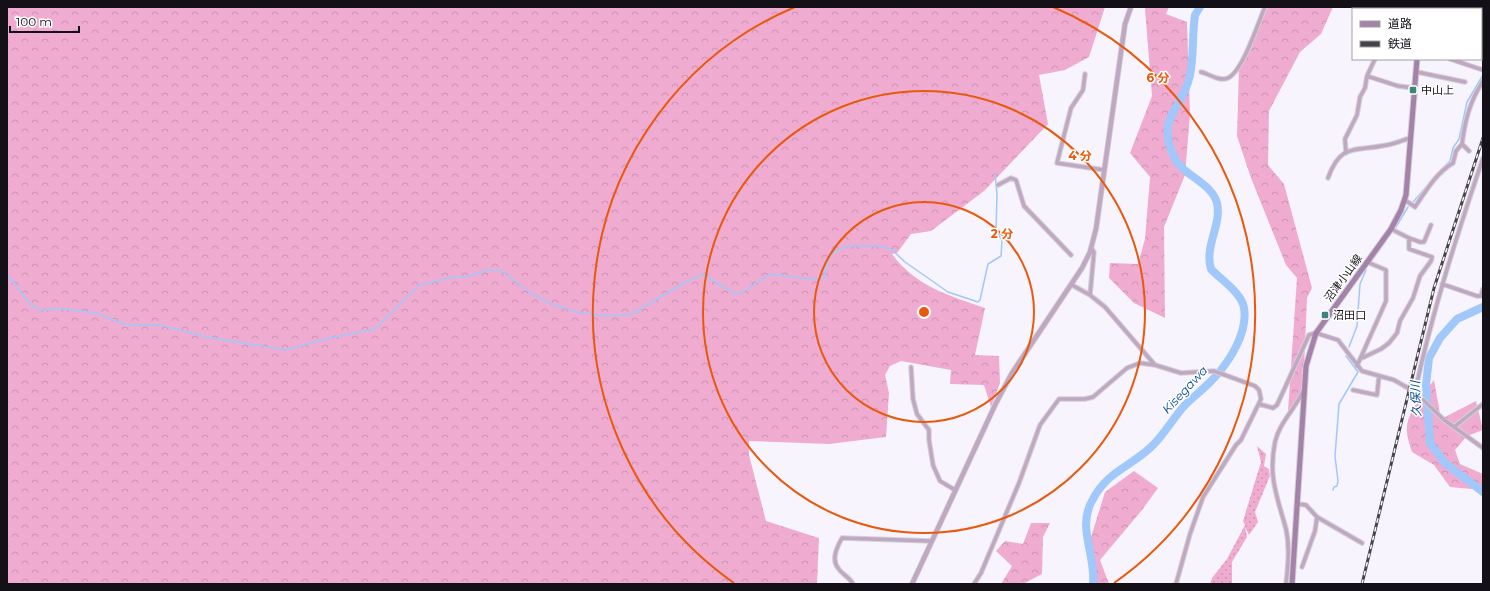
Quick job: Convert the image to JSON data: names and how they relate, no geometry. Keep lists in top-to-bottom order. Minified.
{"streets":{"main road":["沼津小山線"]},"water":["Kisegawa","久保川"],"places":{"transit":["中山上","沼田口"]},"legend":["道路","鉄道"],"scale_bar":"100 m","rings":["6 分","4 分","2 分"]}
